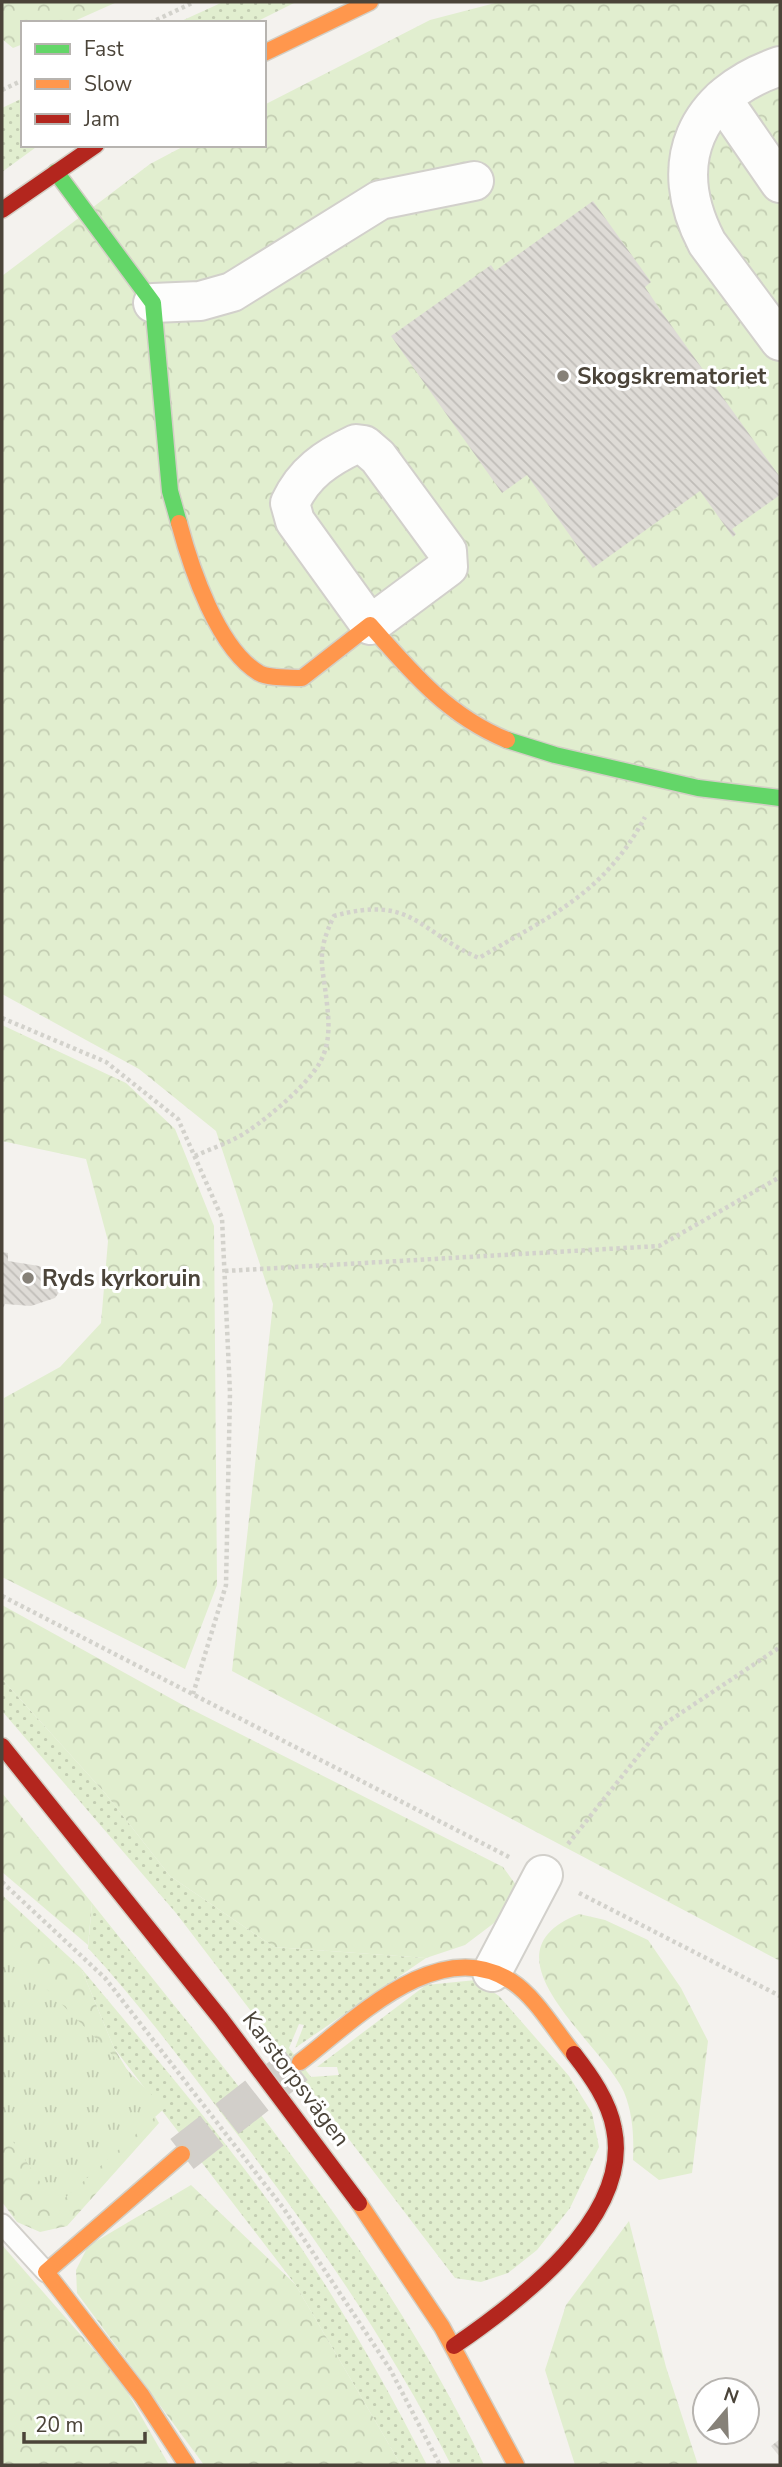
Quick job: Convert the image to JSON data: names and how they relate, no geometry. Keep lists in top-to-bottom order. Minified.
{"streets":{"street":["Karstorpsvägen"]},"places":["Skogskrematoriet","Ryds kyrkoruin"],"legend":["Fast","Slow","Jam"],"scale_bar":"20 m","north":"top"}
